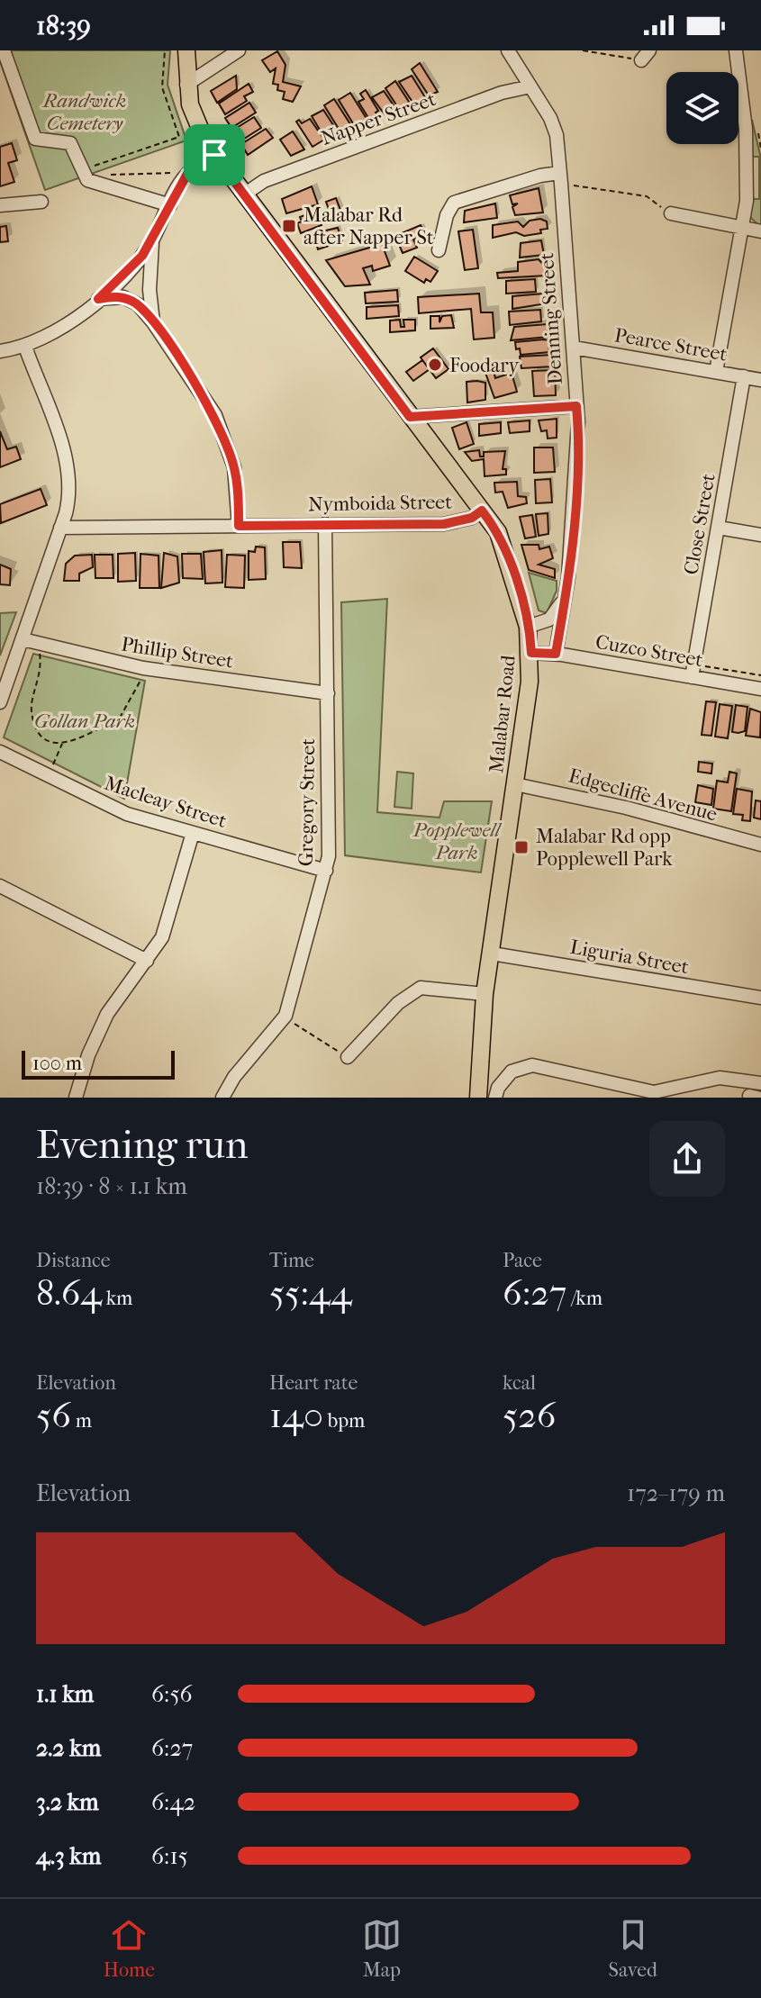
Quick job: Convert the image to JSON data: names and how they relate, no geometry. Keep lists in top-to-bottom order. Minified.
{"streets":{"main road":["Malabar Road"],"street":["Napper Street","Denning Street","Pearce Street","Nymboida Street","Close Street","Cuzco Street","Phillip Street","Edgecliffe Avenue","Macleay Street","Gregory Street","Liguria Street"]},"crossings":[["Napper Street","Denning Street"],["Napper Street","Malabar Road"],["Denning Street","Pearce Street"],["Denning Street","Cuzco Street"],["Pearce Street","Close Street"],["Nymboida Street","Malabar Road"],["Nymboida Street","Gregory Street"],["Close Street","Cuzco Street"],["Cuzco Street","Malabar Road"],["Phillip Street","Gregory Street"],["Malabar Road","Edgecliffe Avenue"],["Malabar Road","Liguria Street"],["Macleay Street","Gregory Street"]],"parks":["Randwick Cemetery","Gollan Park","Popplewell Park"],"places":{"transit":["Malabar Rd after Napper St","Malabar Rd opp Popplewell Park"],"other":["Foodary"]},"scale_bar":"100 m","page":{"status":"18:39","scale":"100 m","heading":["Evening run","18:39 · 8 × 1.1 km"],"stats":[["Distance","8.64 km"],["Time","55:44"],["Pace","6:27 /km"],["Elevation","56 m"],["Heart rate","140 bpm"],["kcal","526"]],"chart":["Elevation","172–179 m"],"list":[{"name":"1.1 km","note":"6:56"},{"name":"2.2 km","note":"6:27"},{"name":"3.2 km","note":"6:42"},{"name":"4.3 km","note":"6:15"}],"tabs":["Home","Map","Saved"]}}
